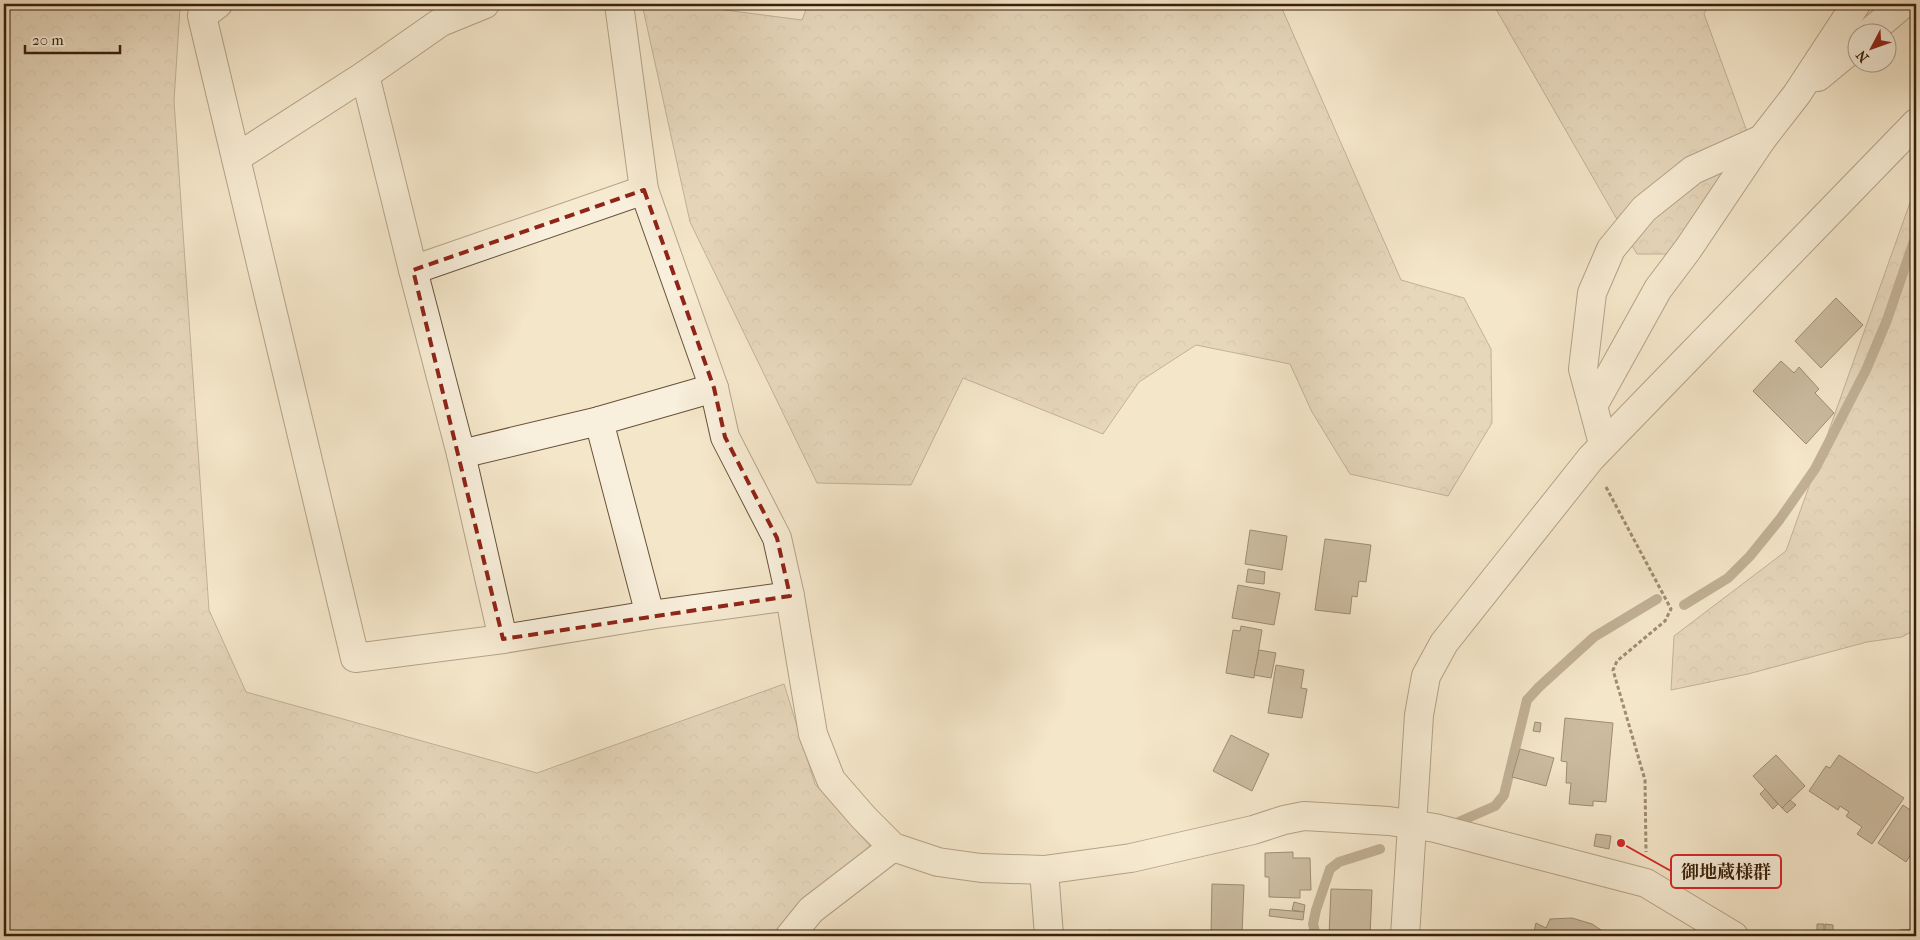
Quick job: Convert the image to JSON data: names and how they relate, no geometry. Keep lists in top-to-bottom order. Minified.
{"places":["御地蔵様群"],"scale_bar":"20 m","north":"bottom left"}
